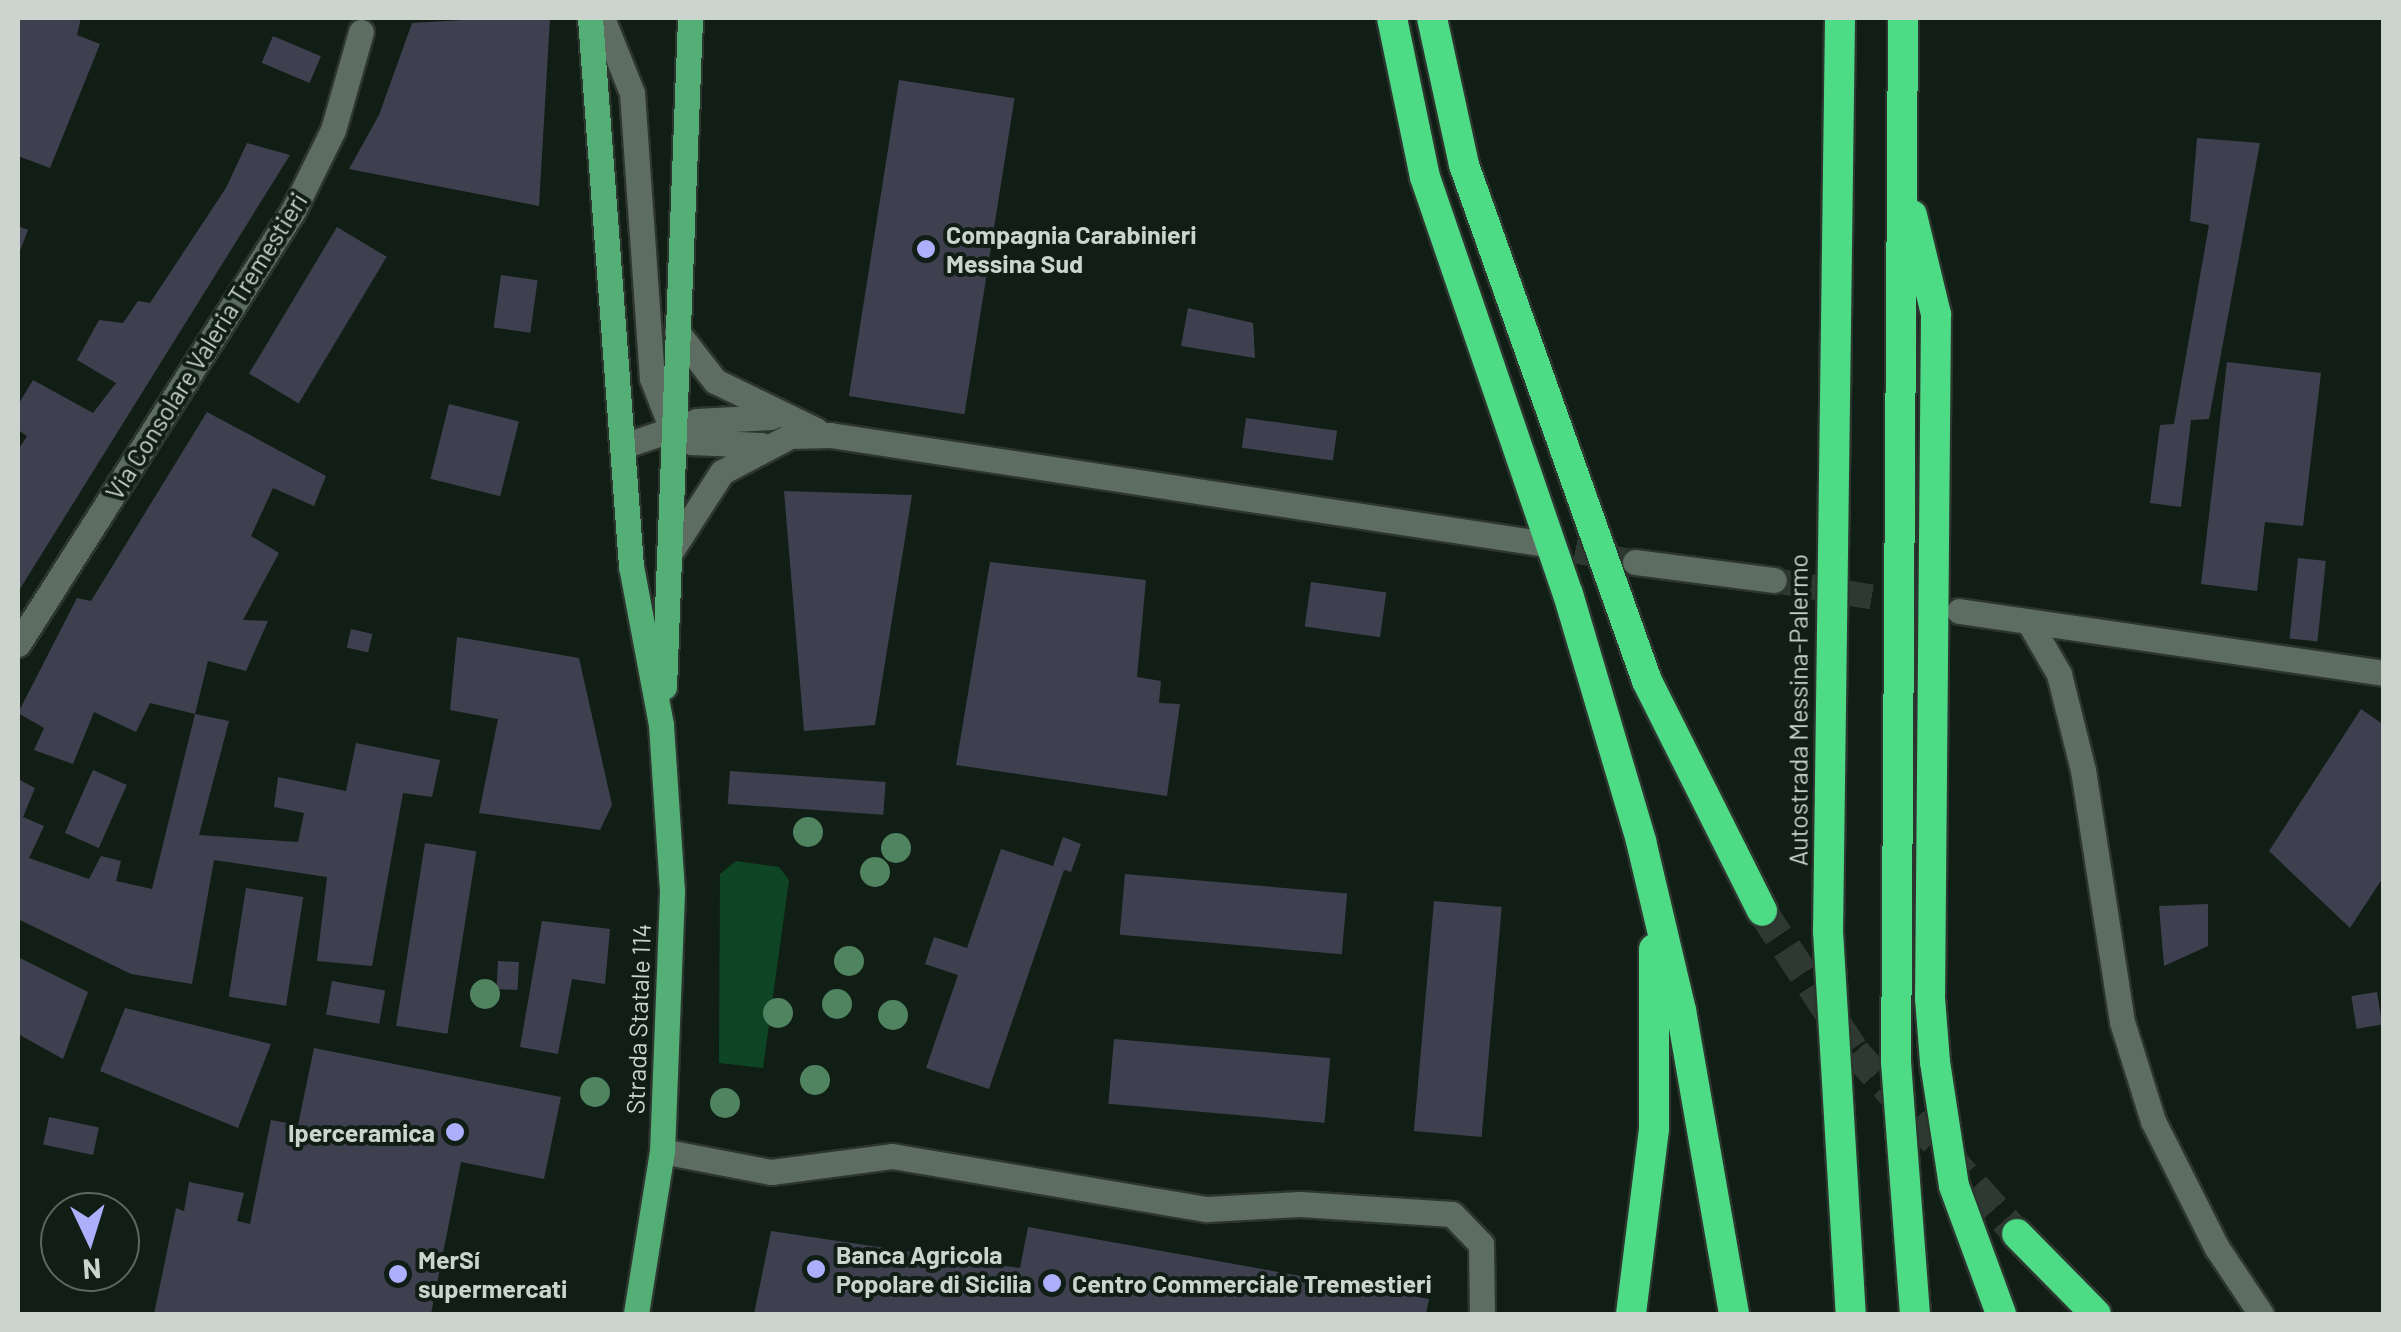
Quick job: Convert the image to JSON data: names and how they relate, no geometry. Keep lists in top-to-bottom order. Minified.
{"streets":{"highway":["Autostrada Messina-Palermo"],"main road":["Strada Statale 114"],"street":["Via Consolare Valeria Tremestieri"]},"places":["Compagnia Carabinieri Messina Sud","Iperceramica","Banca Agricola Popolare di Sicilia","MerSí supermercati","Centro Commerciale Tremestieri"],"north":"bottom"}
